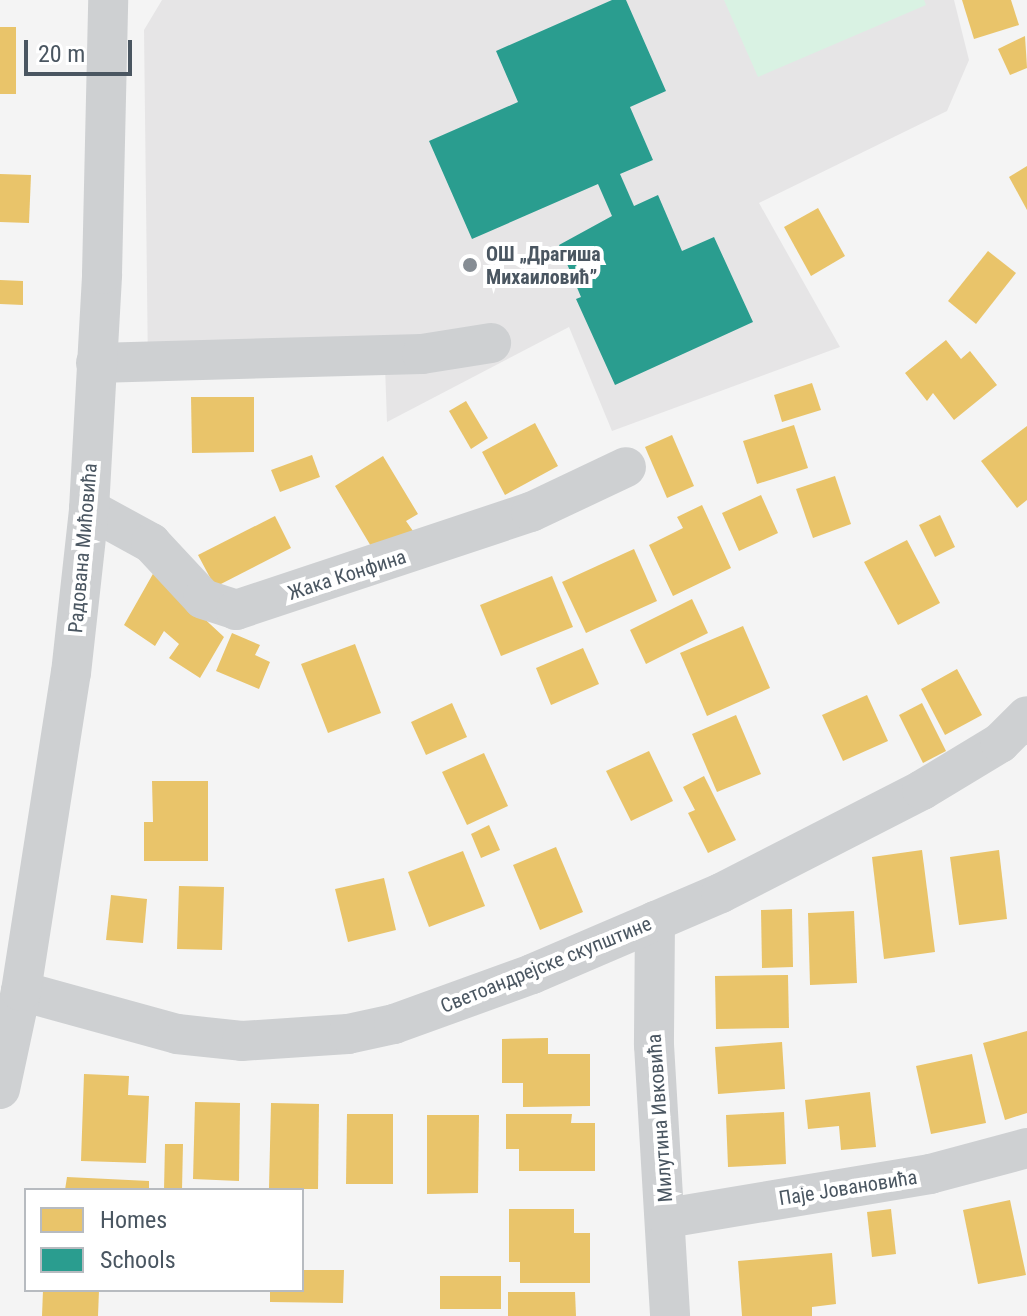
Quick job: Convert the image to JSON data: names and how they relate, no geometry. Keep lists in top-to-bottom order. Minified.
{"streets":{"street":["Радована Мићовића","Жака Конфина","Светоандрејске скупштине","Милутина Ивковића","Паје Јовановића"]},"crossings":[["Радована Мићовића","Жака Конфина"],["Радована Мићовића","Светоандрејске скупштине"],["Светоандрејске скупштине","Милутина Ивковића"],["Милутина Ивковића","Паје Јовановића"]],"places":["ОШ „Драгиша Михаиловић”"],"legend":["Homes","Schools"],"scale_bar":"20 m"}
